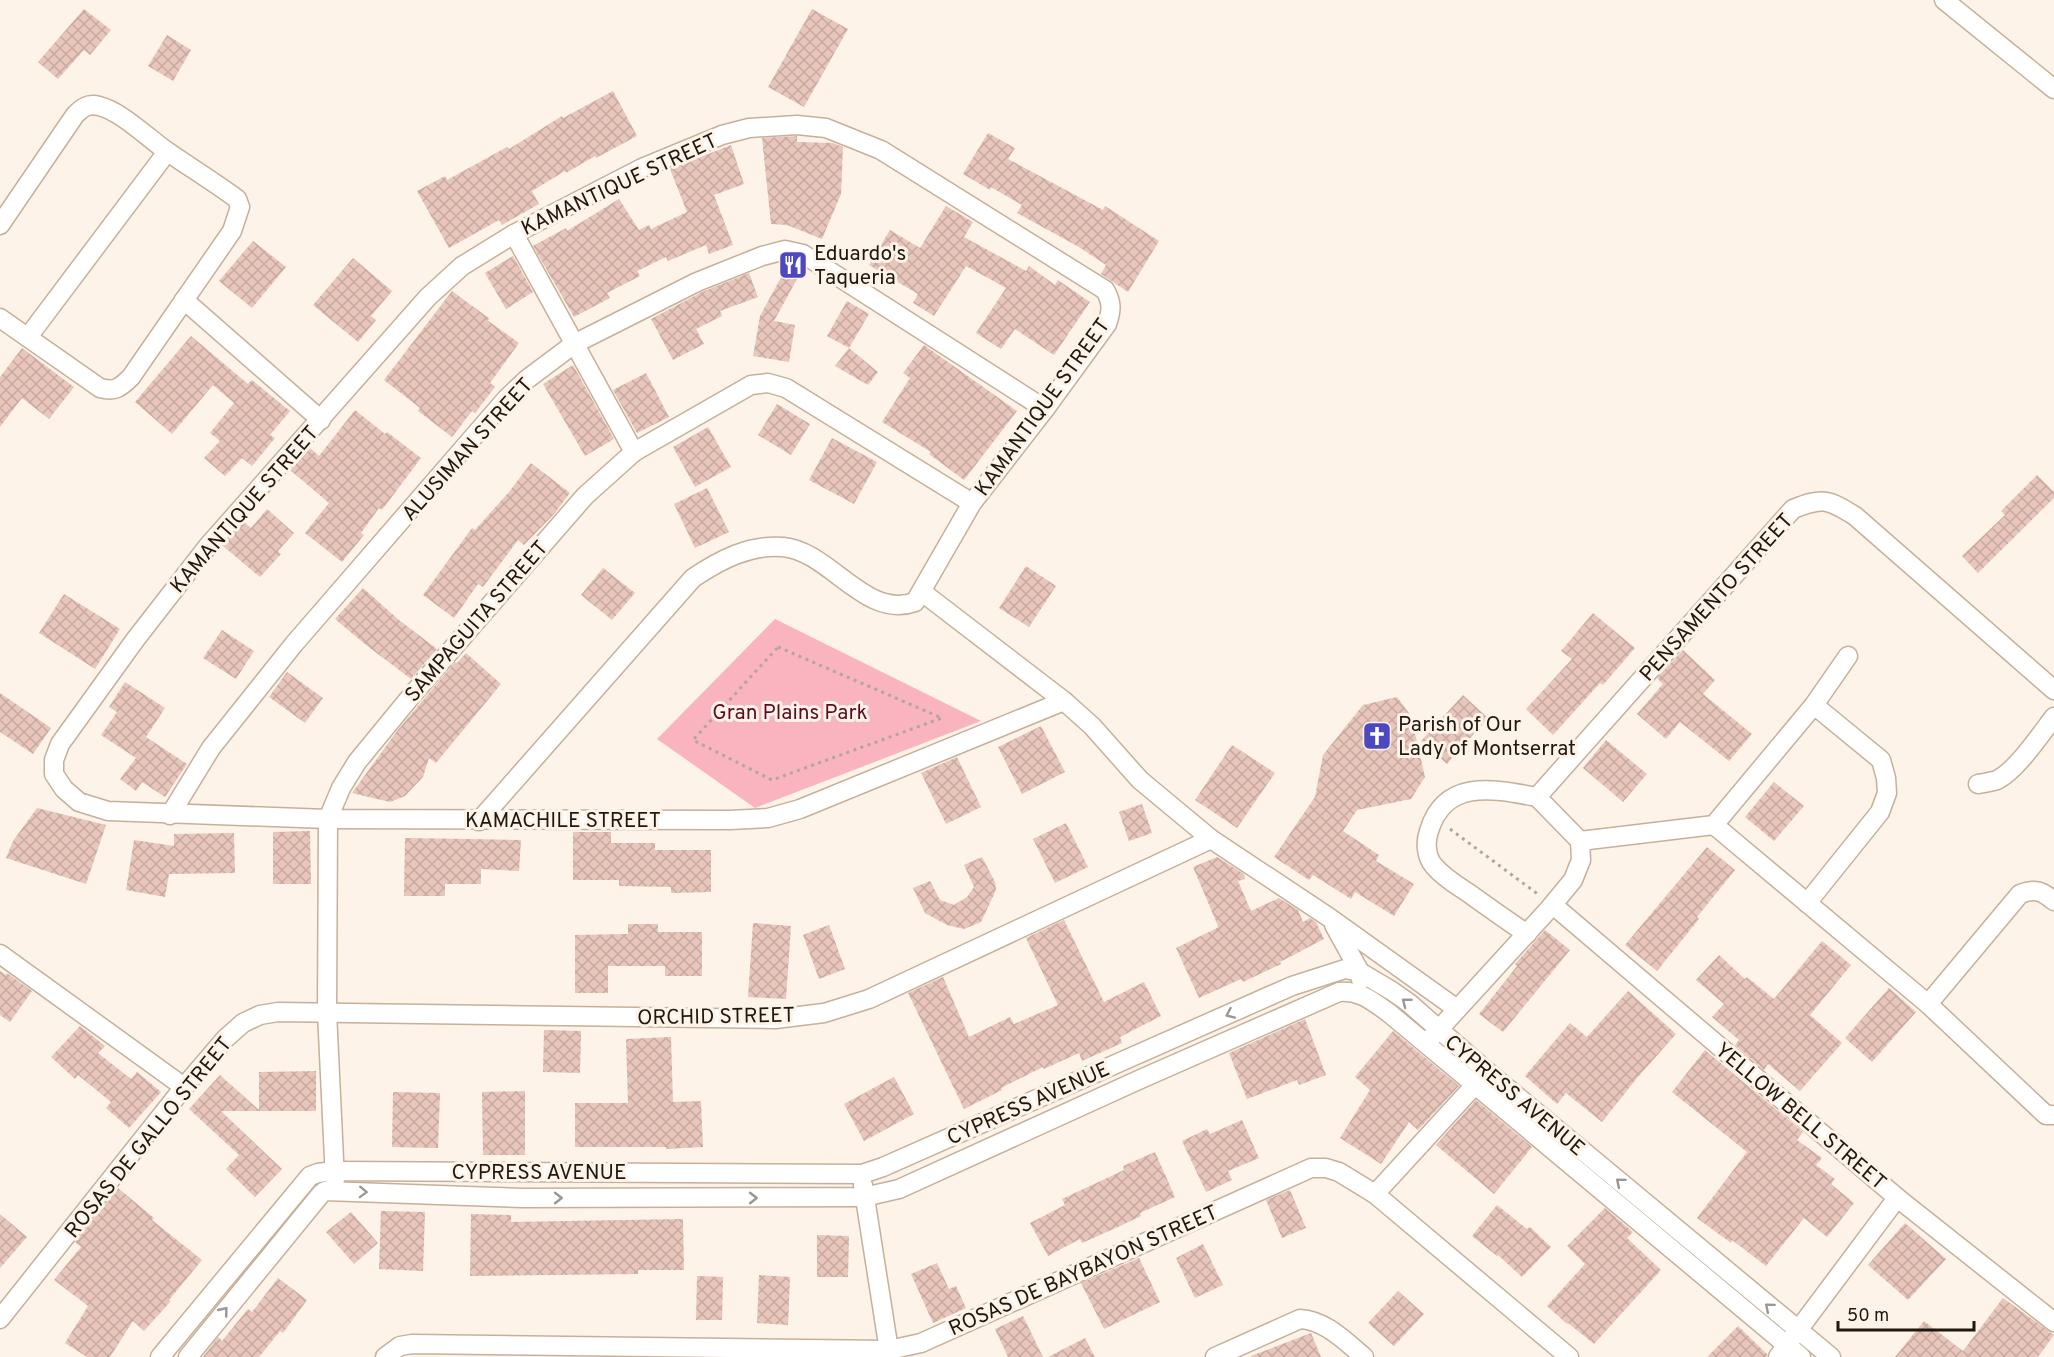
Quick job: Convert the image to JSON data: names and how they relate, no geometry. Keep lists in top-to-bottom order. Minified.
{"streets":{"street":["KAMANTIQUE STREET","ALUSIMAN STREET","PENSAMENTO STREET","SAMPAGUITA STREET","KAMACHILE STREET","ORCHID STREET","CYPRESS AVENUE","YELLOW BELL STREET","ROSAS DE GALLO STREET","ROSAS DE BAYBAYON STREET"]},"crossings":[["KAMANTIQUE STREET","ALUSIMAN STREET"],["KAMANTIQUE STREET","SAMPAGUITA STREET"],["KAMANTIQUE STREET","KAMACHILE STREET"],["ALUSIMAN STREET","KAMACHILE STREET"],["SAMPAGUITA STREET","KAMACHILE STREET"],["SAMPAGUITA STREET","ORCHID STREET"],["SAMPAGUITA STREET","CYPRESS AVENUE"],["SAMPAGUITA STREET","ROSAS DE GALLO STREET"],["ORCHID STREET","ROSAS DE GALLO STREET"]],"parks":["Gran Plains Park"],"places":{"restaurant":["Eduardo's Taqueria"],"church":["Parish of Our Lady of Montserrat"]},"scale_bar":"50 m"}
